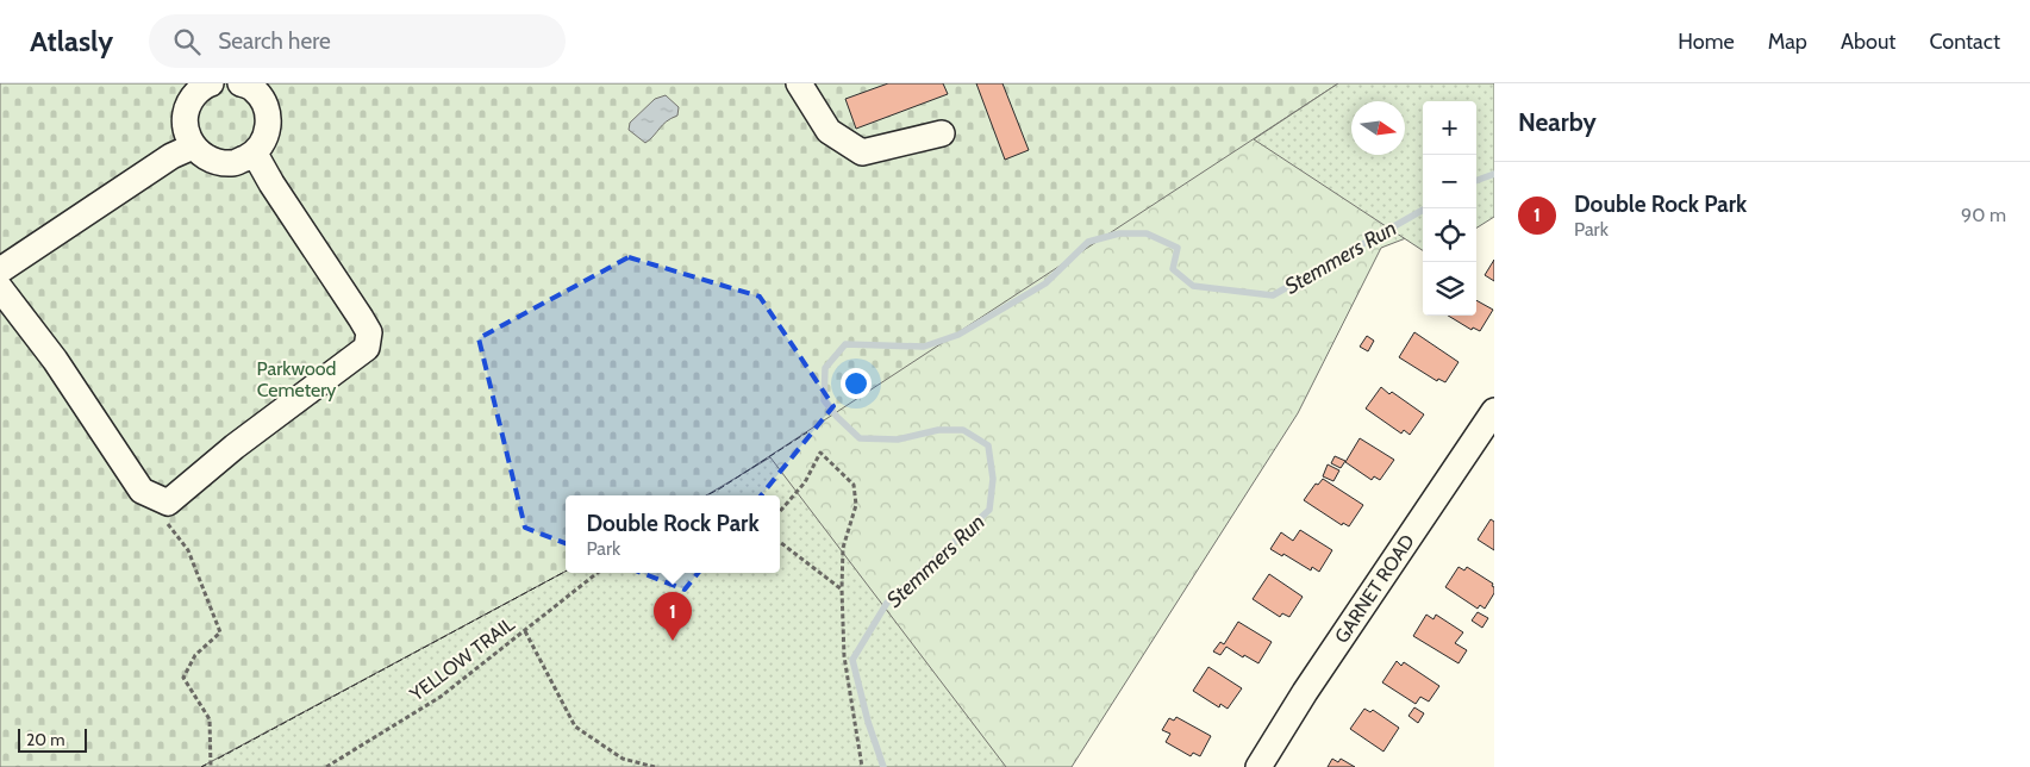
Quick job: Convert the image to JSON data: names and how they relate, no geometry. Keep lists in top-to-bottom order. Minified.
{"streets":{"street":["GARNET ROAD"],"path":["YELLOW TRAIL"]},"water":["Stemmers Run"],"parks":["Parkwood Cemetery"],"scale_bar":"20 m","north":"right","page":{"header":"Atlasly","search":"Search here","nav":["Home","Map","About","Contact"],"heading":"Nearby","map_buttons":["+","−"],"list":[{"mark":"1","name":"Double Rock Park","note":"Park","value":"90 m"}],"popup":["Double Rock Park","Park"],"pins":"1","scale":"20 m"}}
